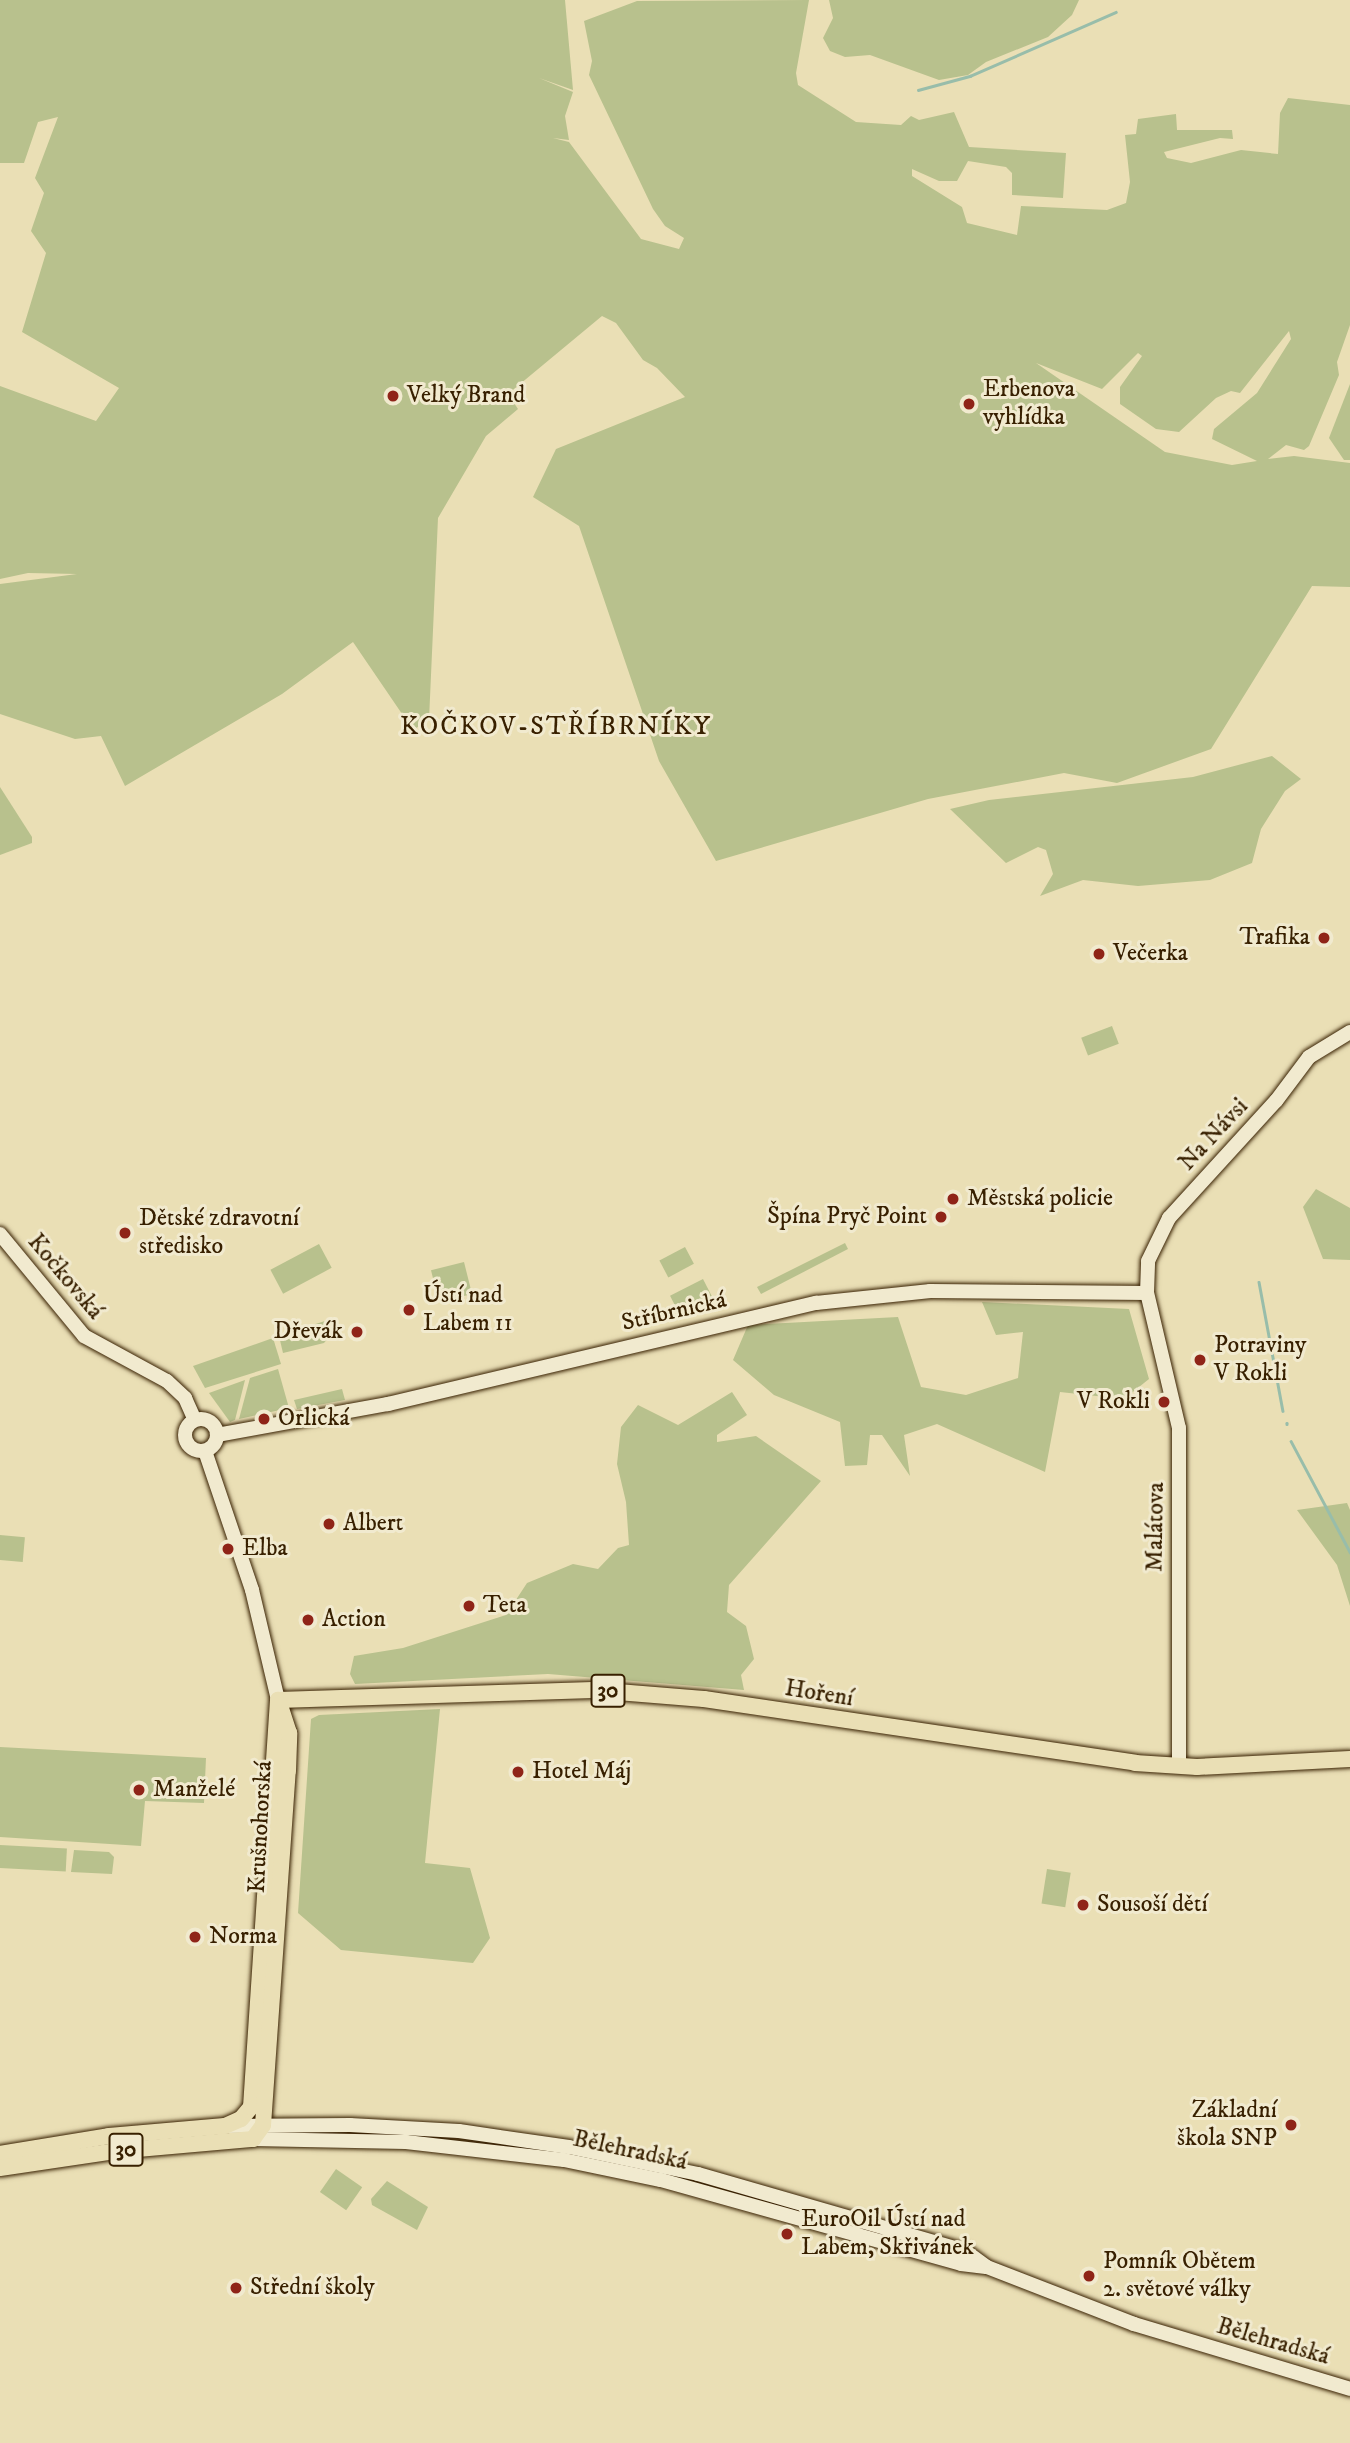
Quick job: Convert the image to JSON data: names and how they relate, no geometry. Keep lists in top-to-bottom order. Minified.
{"streets":{"main road":["30","Hoření","Krušnohorská"],"street":["Na Návsi","Kočkovská","Stříbrnická","Malátova","Bělehradská"]},"crossings":[["Na Návsi","Stříbrnická"],["Na Návsi","Malátova"],["Kočkovská","Stříbrnická"],["Kočkovská","Krušnohorská"],["Stříbrnická","Malátova"],["Stříbrnická","Krušnohorská"],["Malátova","Hoření"],["30","Krušnohorská"],["30","Bělehradská"],["Hoření","Krušnohorská"],["Krušnohorská","Bělehradská"]],"districts":["KOČKOV-STŘÍBRNÍKY"],"places":["Velký Brand","Erbenova vyhlídka","Trafika","Večerka","Městská policie","Špína Pryč Point","Dětské zdravotní středisko","Ústí nad Labem 11","Dřevák","Potraviny V Rokli","V Rokli","Orlická","Albert","Elba","Teta","Action","Hotel Máj","Manželé","Sousoší dětí","Norma","Základní škola SNP","EuroOil Ústí nad Labem, Skřivánek","Pomník Obětem 2. světové války","Střední školy"]}
